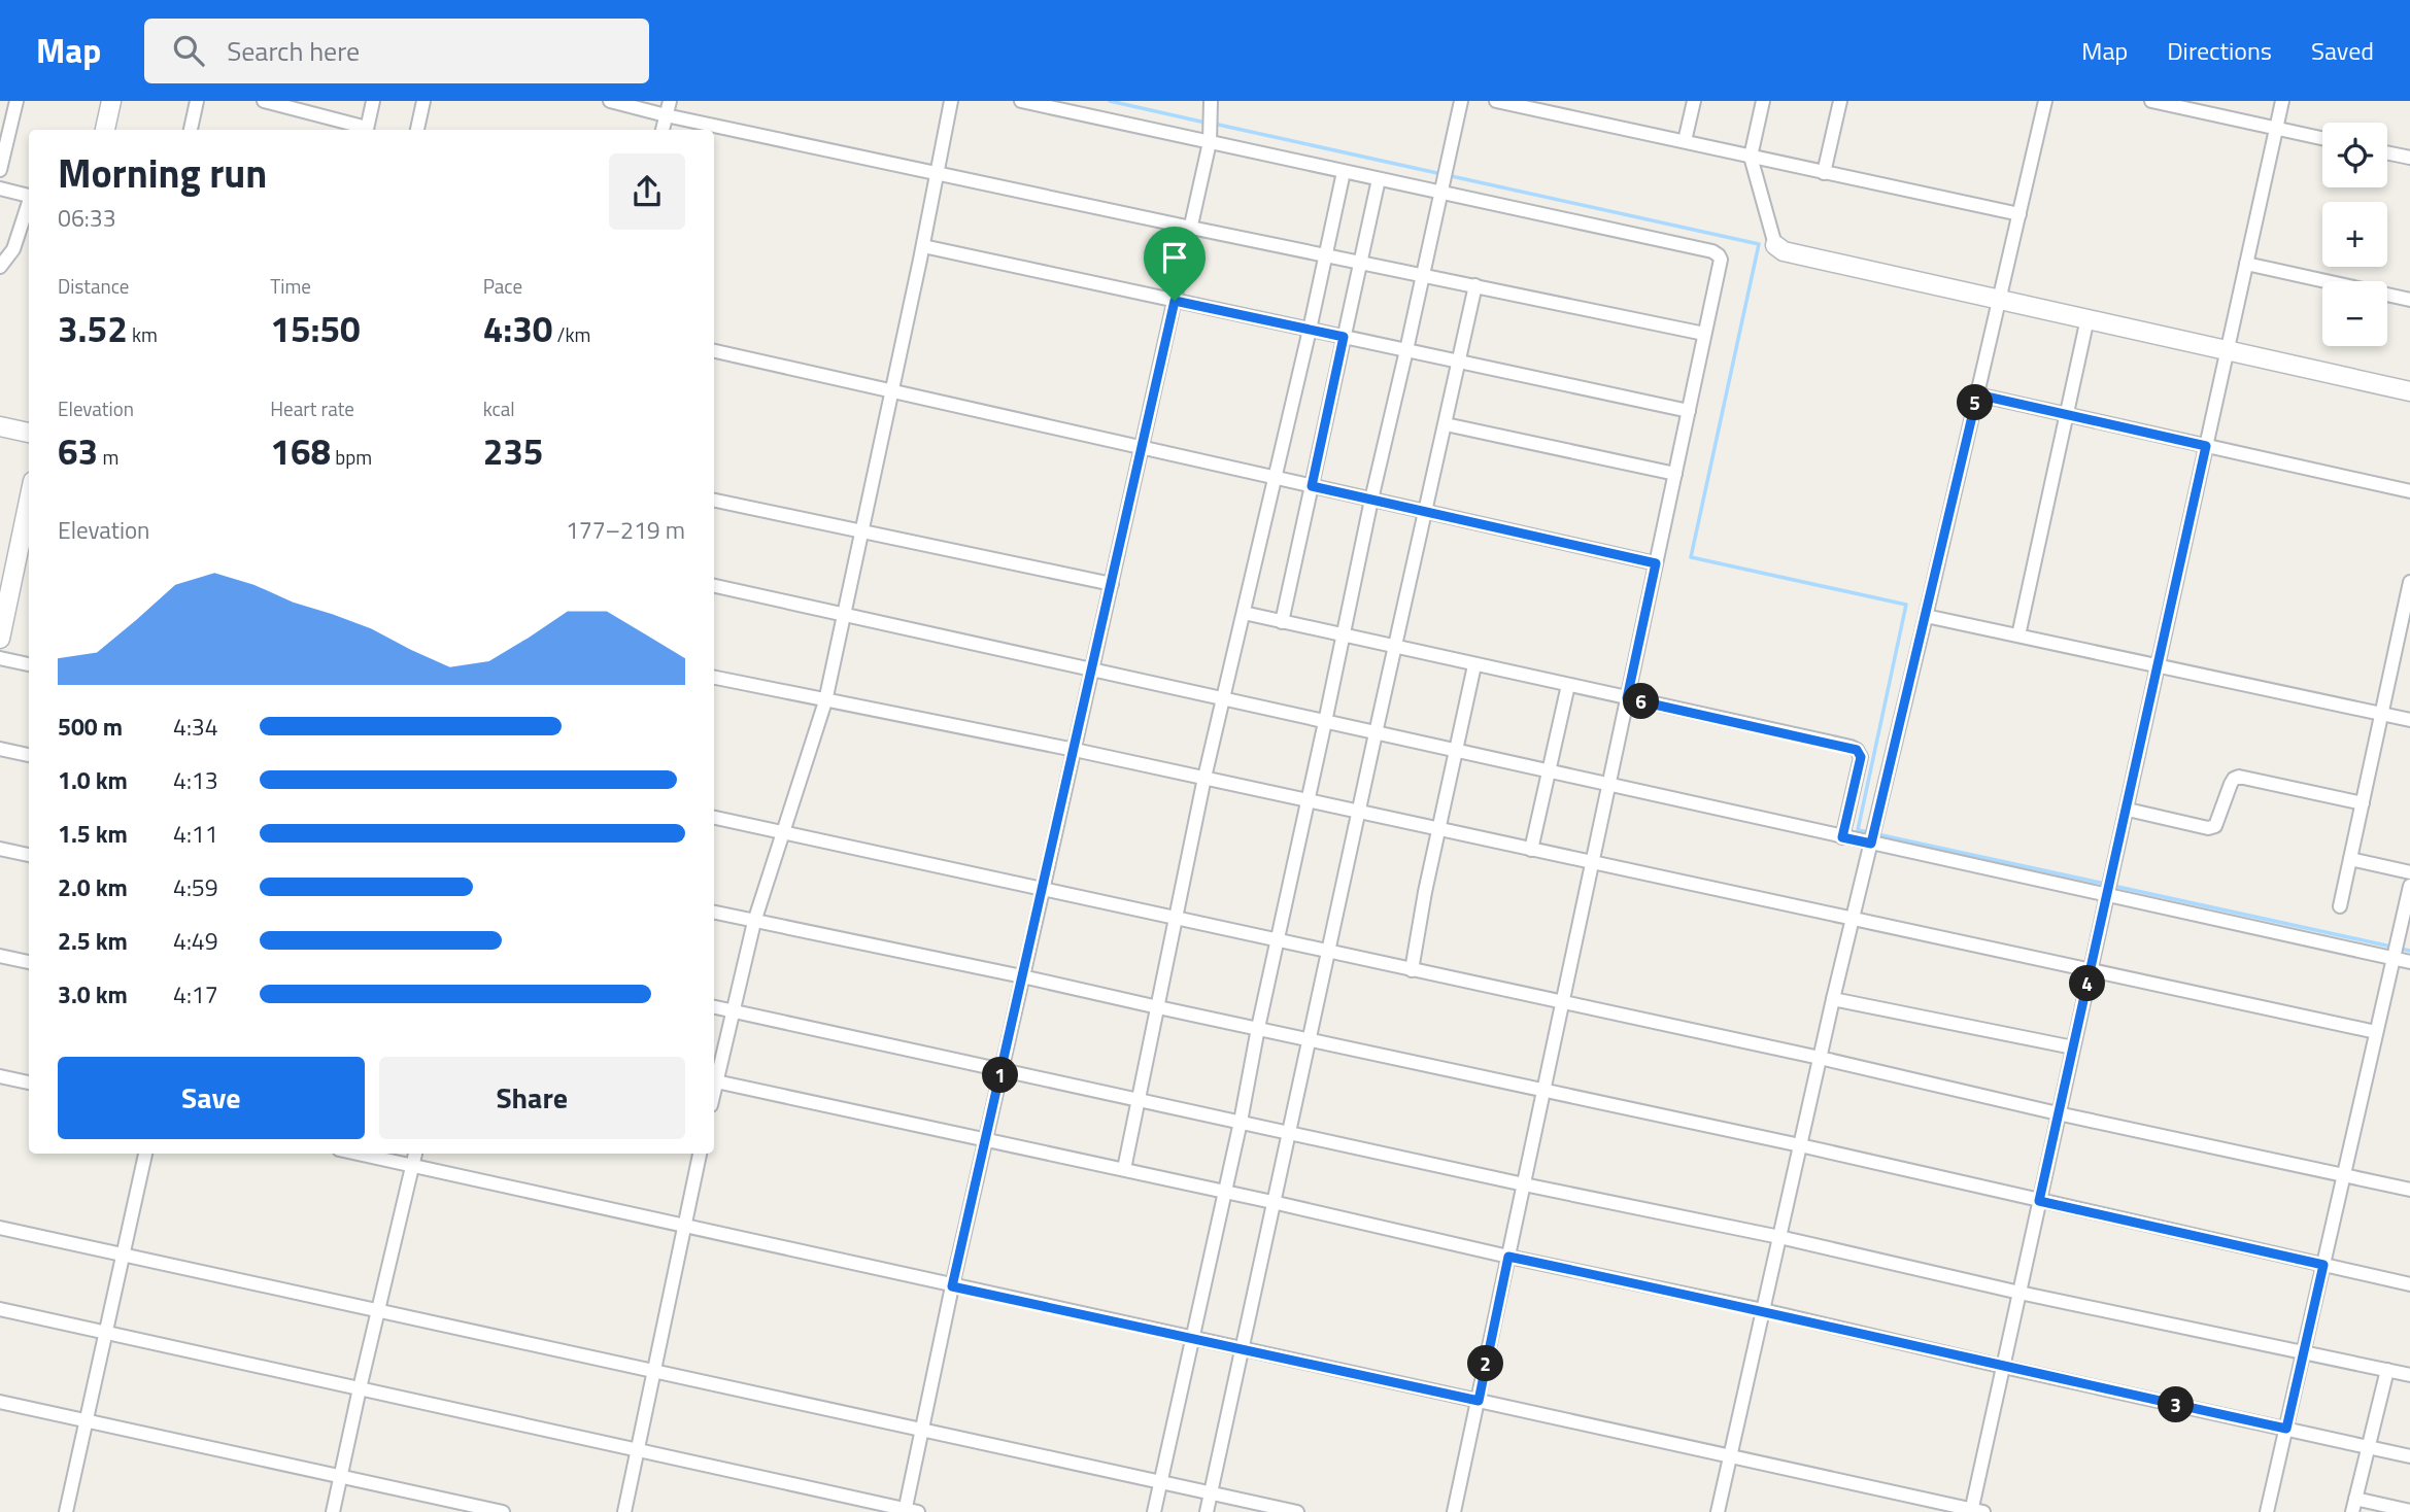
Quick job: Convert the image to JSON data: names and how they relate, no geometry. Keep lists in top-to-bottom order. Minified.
{"page":{"header":"Map","search":"Search here","nav":["Map","Directions","Saved"],"map_buttons":["+","−"],"heading":["Morning run","06:33"],"stats":[["Distance","3.52 km"],["Time","15:50"],["Pace","4:30 /km"],["Elevation","63 m"],["Heart rate","168 bpm"],["kcal","235"]],"pins":["5","6","4","1","2","3"],"chart":["Elevation","177–219 m"],"list":[{"name":"500 m","note":"4:34"},{"name":"1.0 km","note":"4:13"},{"name":"1.5 km","note":"4:11"},{"name":"2.0 km","note":"4:59"},{"name":"2.5 km","note":"4:49"},{"name":"3.0 km","note":"4:17"}],"buttons":["Save","Share"]}}
